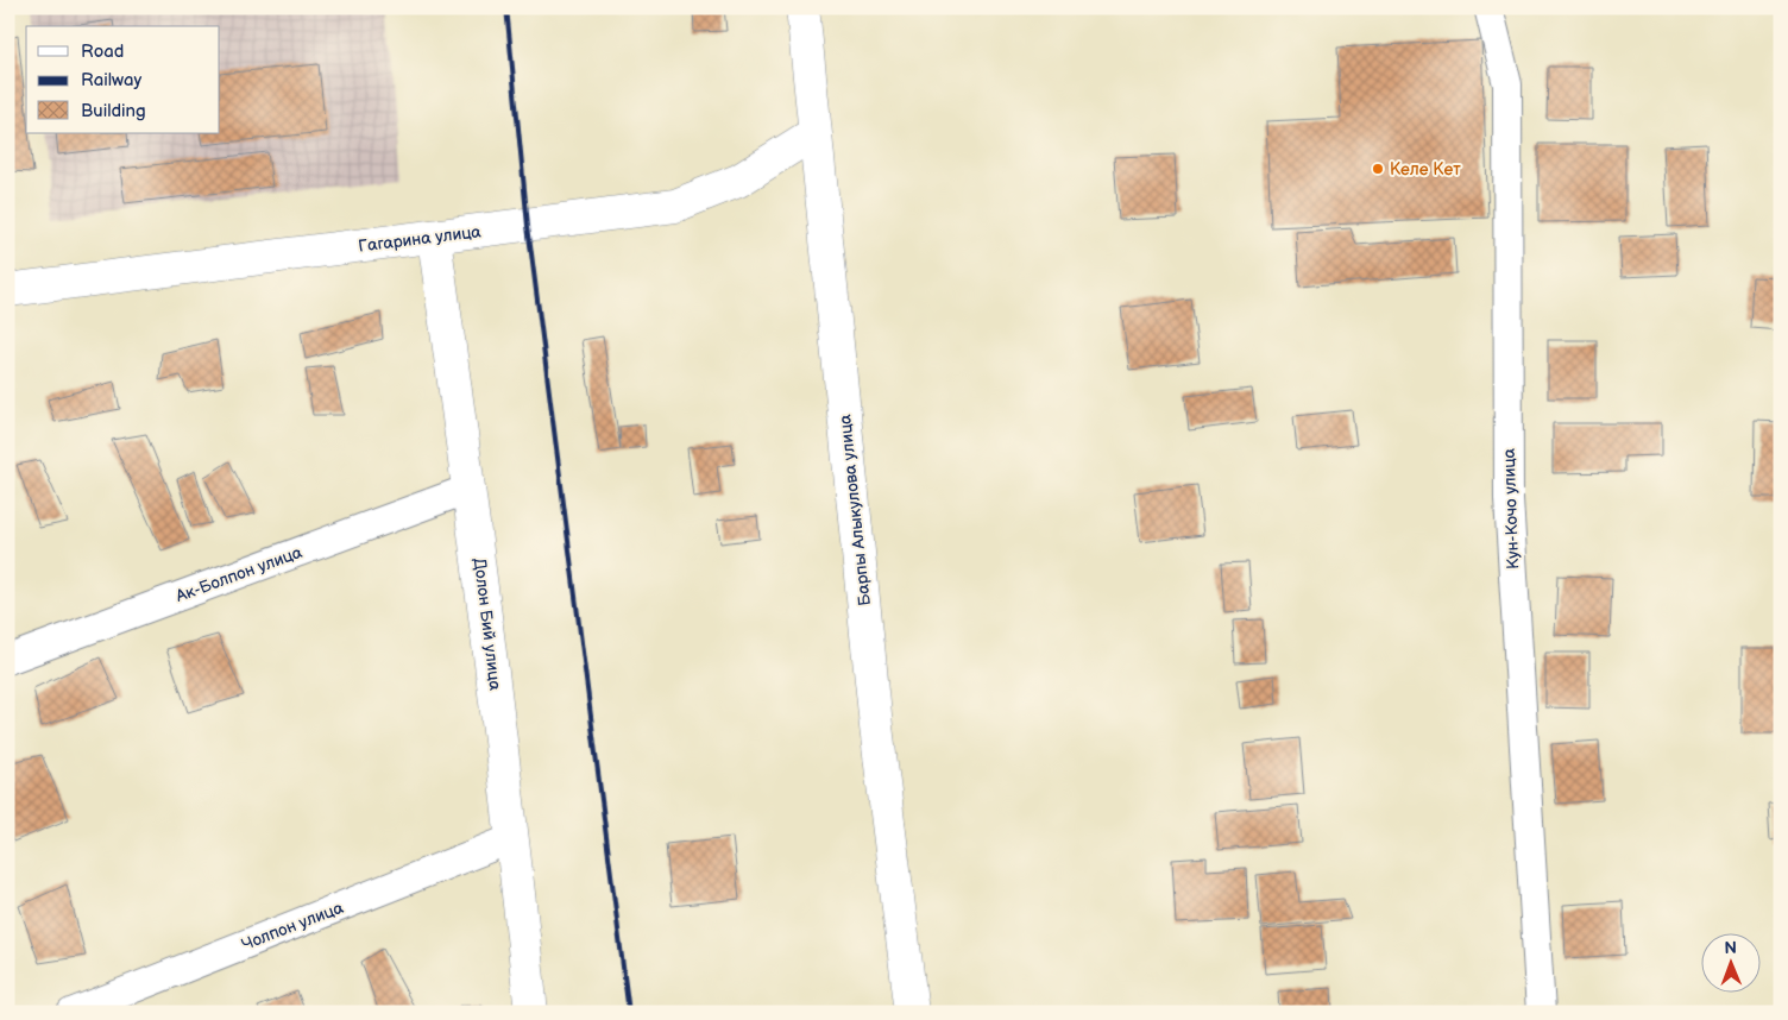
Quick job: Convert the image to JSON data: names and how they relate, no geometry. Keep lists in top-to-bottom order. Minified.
{"streets":{"main road":["Гагарина улица","Барпы Алыкулова улица","Долон Бий улица"],"street":["Кун-Кочо улица","Ак-Болпон улица","Чолпон улица"]},"crossings":[["Гагарина улица","Барпы Алыкулова улица"],["Гагарина улица","Долон Бий улица"],["Ак-Болпон улица","Долон Бий улица"],["Долон Бий улица","Чолпон улица"]],"places":["Келе Кет"],"legend":["Road","Railway","Building"],"north":"top"}
